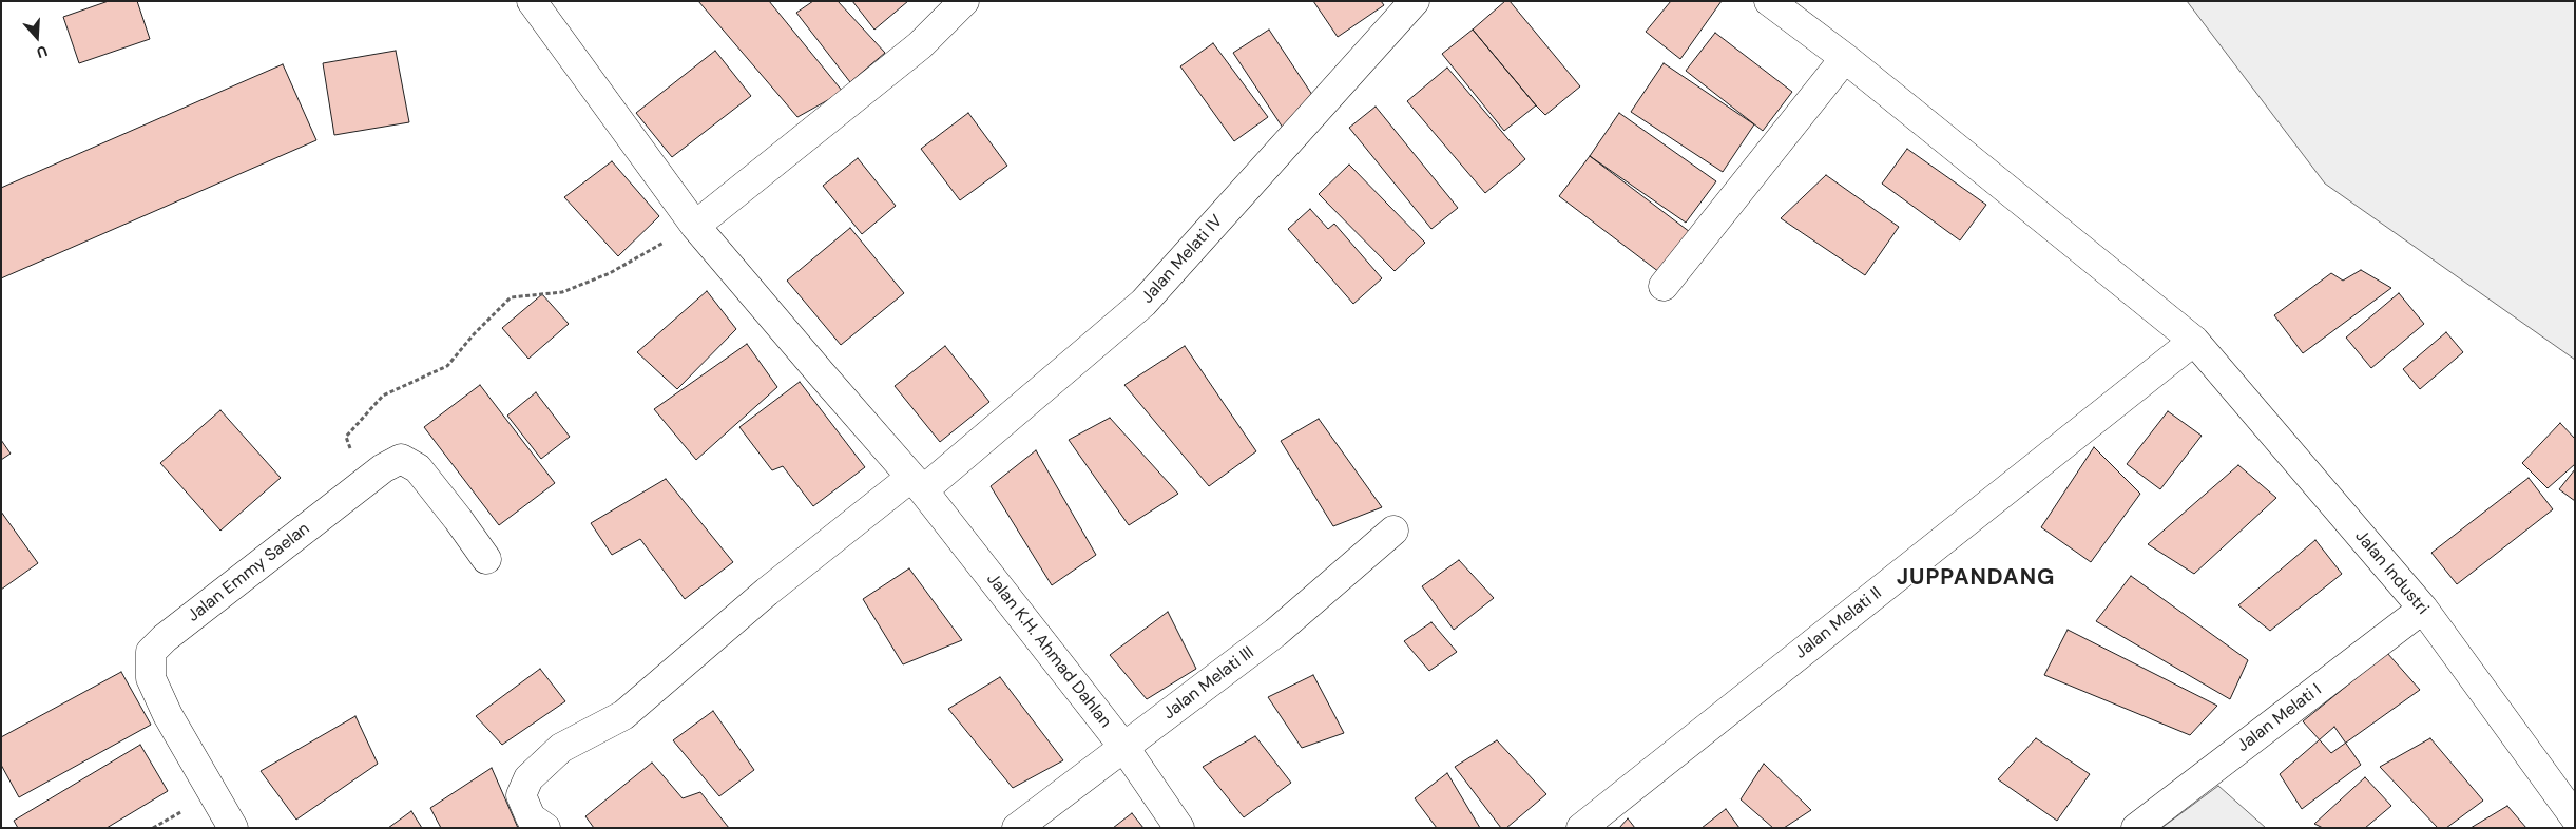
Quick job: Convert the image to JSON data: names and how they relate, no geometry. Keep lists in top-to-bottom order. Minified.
{"streets":{"street":["Jalan Melati IV","Jalan Emmy Saelan","Jalan Industri","Jalan Melati II","Jalan K.H. Ahmad Dahlan","Jalan Melati III","Jalan Melati I"]},"crossings":[["Jalan Melati IV","Jalan K.H. Ahmad Dahlan"],["Jalan Industri","Jalan Melati II"],["Jalan Industri","Jalan Melati I"],["Jalan K.H. Ahmad Dahlan","Jalan Melati III"]],"districts":["JUPPANDANG"],"north":"bottom"}
